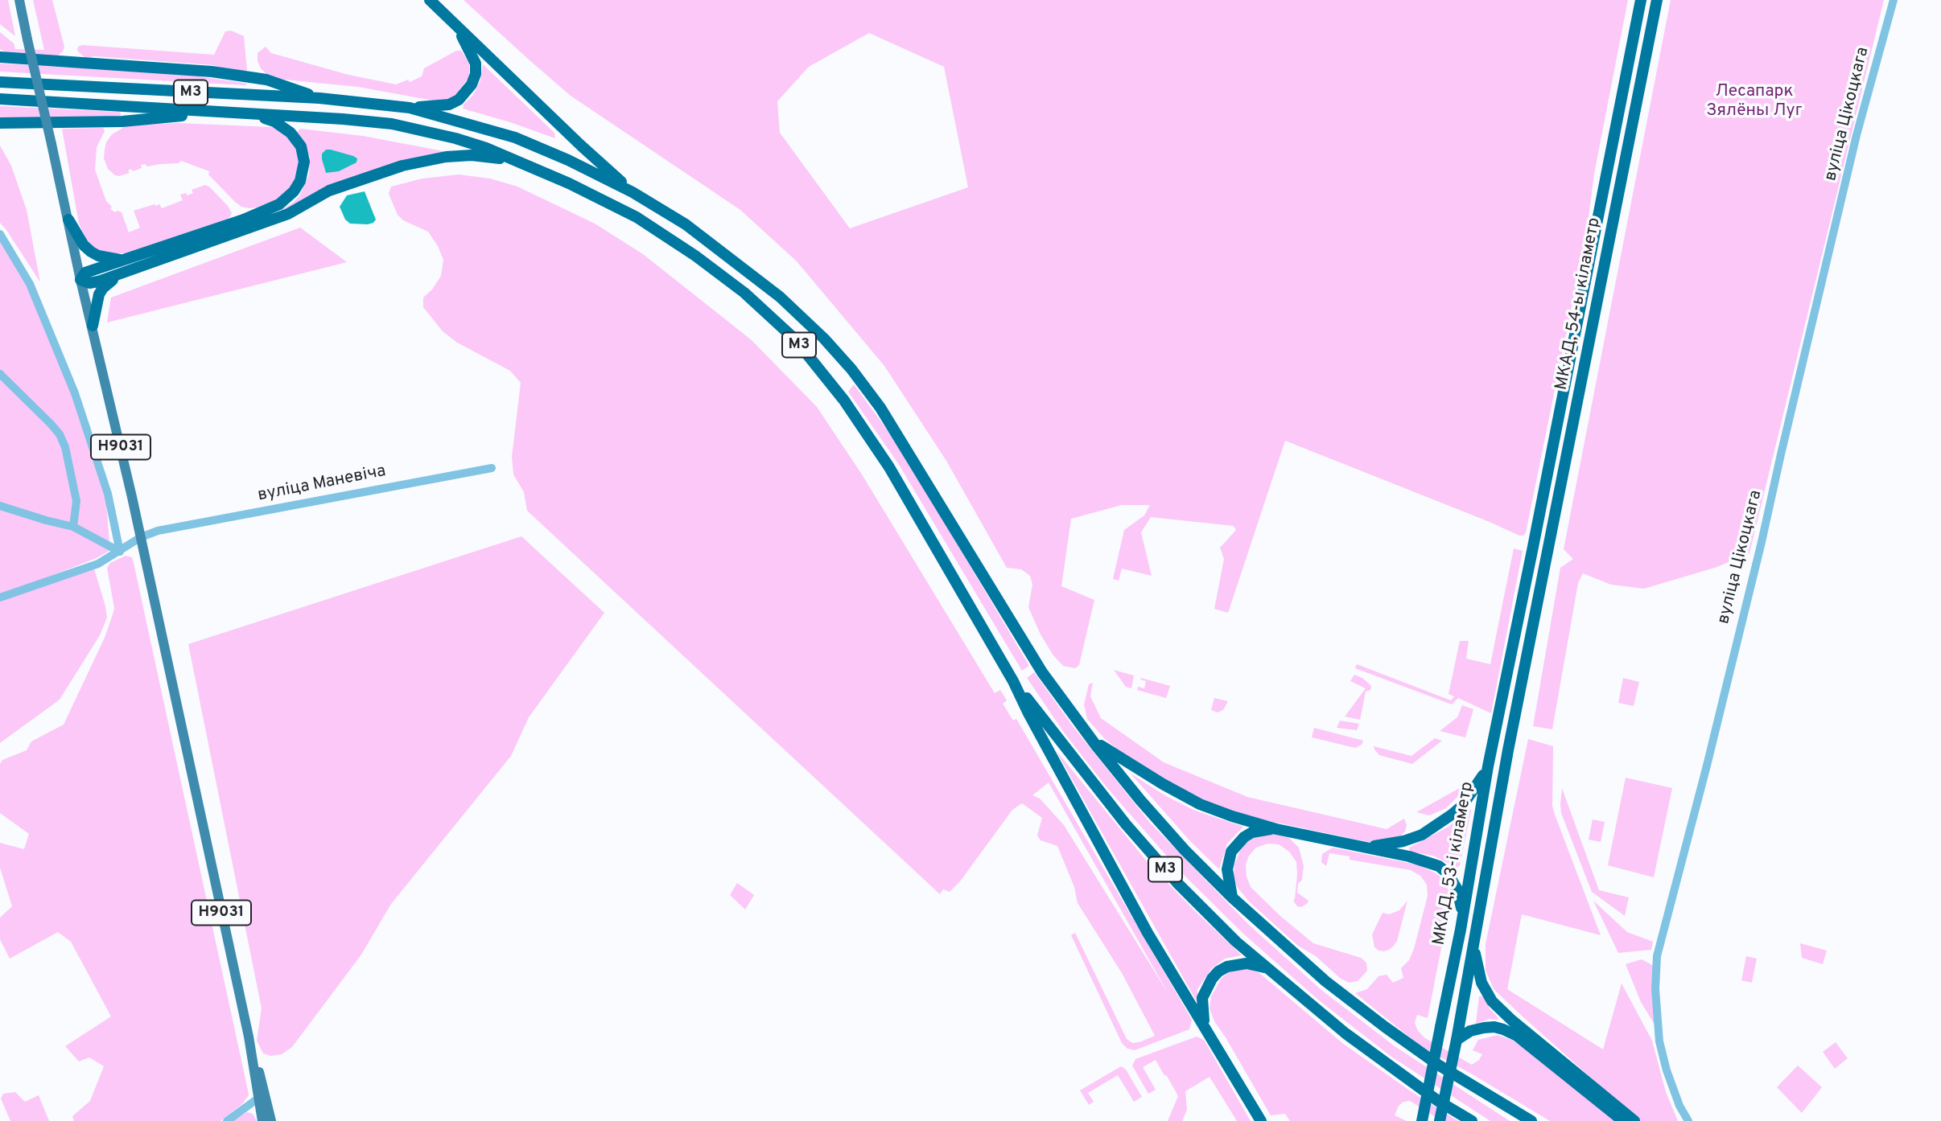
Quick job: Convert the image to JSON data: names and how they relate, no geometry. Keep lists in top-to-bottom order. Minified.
{"streets":{"highway":["М3","МКАД, 54-ы кіламетр","МКАД, 53-і кіламетр"],"main road":["Н9031"],"street":["вуліца Цікоцкага","вуліца Маневіча"]},"crossings":[["МКАД, 54-ы кіламетр","МКАД, 53-і кіламетр"],["Н9031","вуліца Маневіча"]],"parks":["Лесапарк Зялёны Луг"]}
